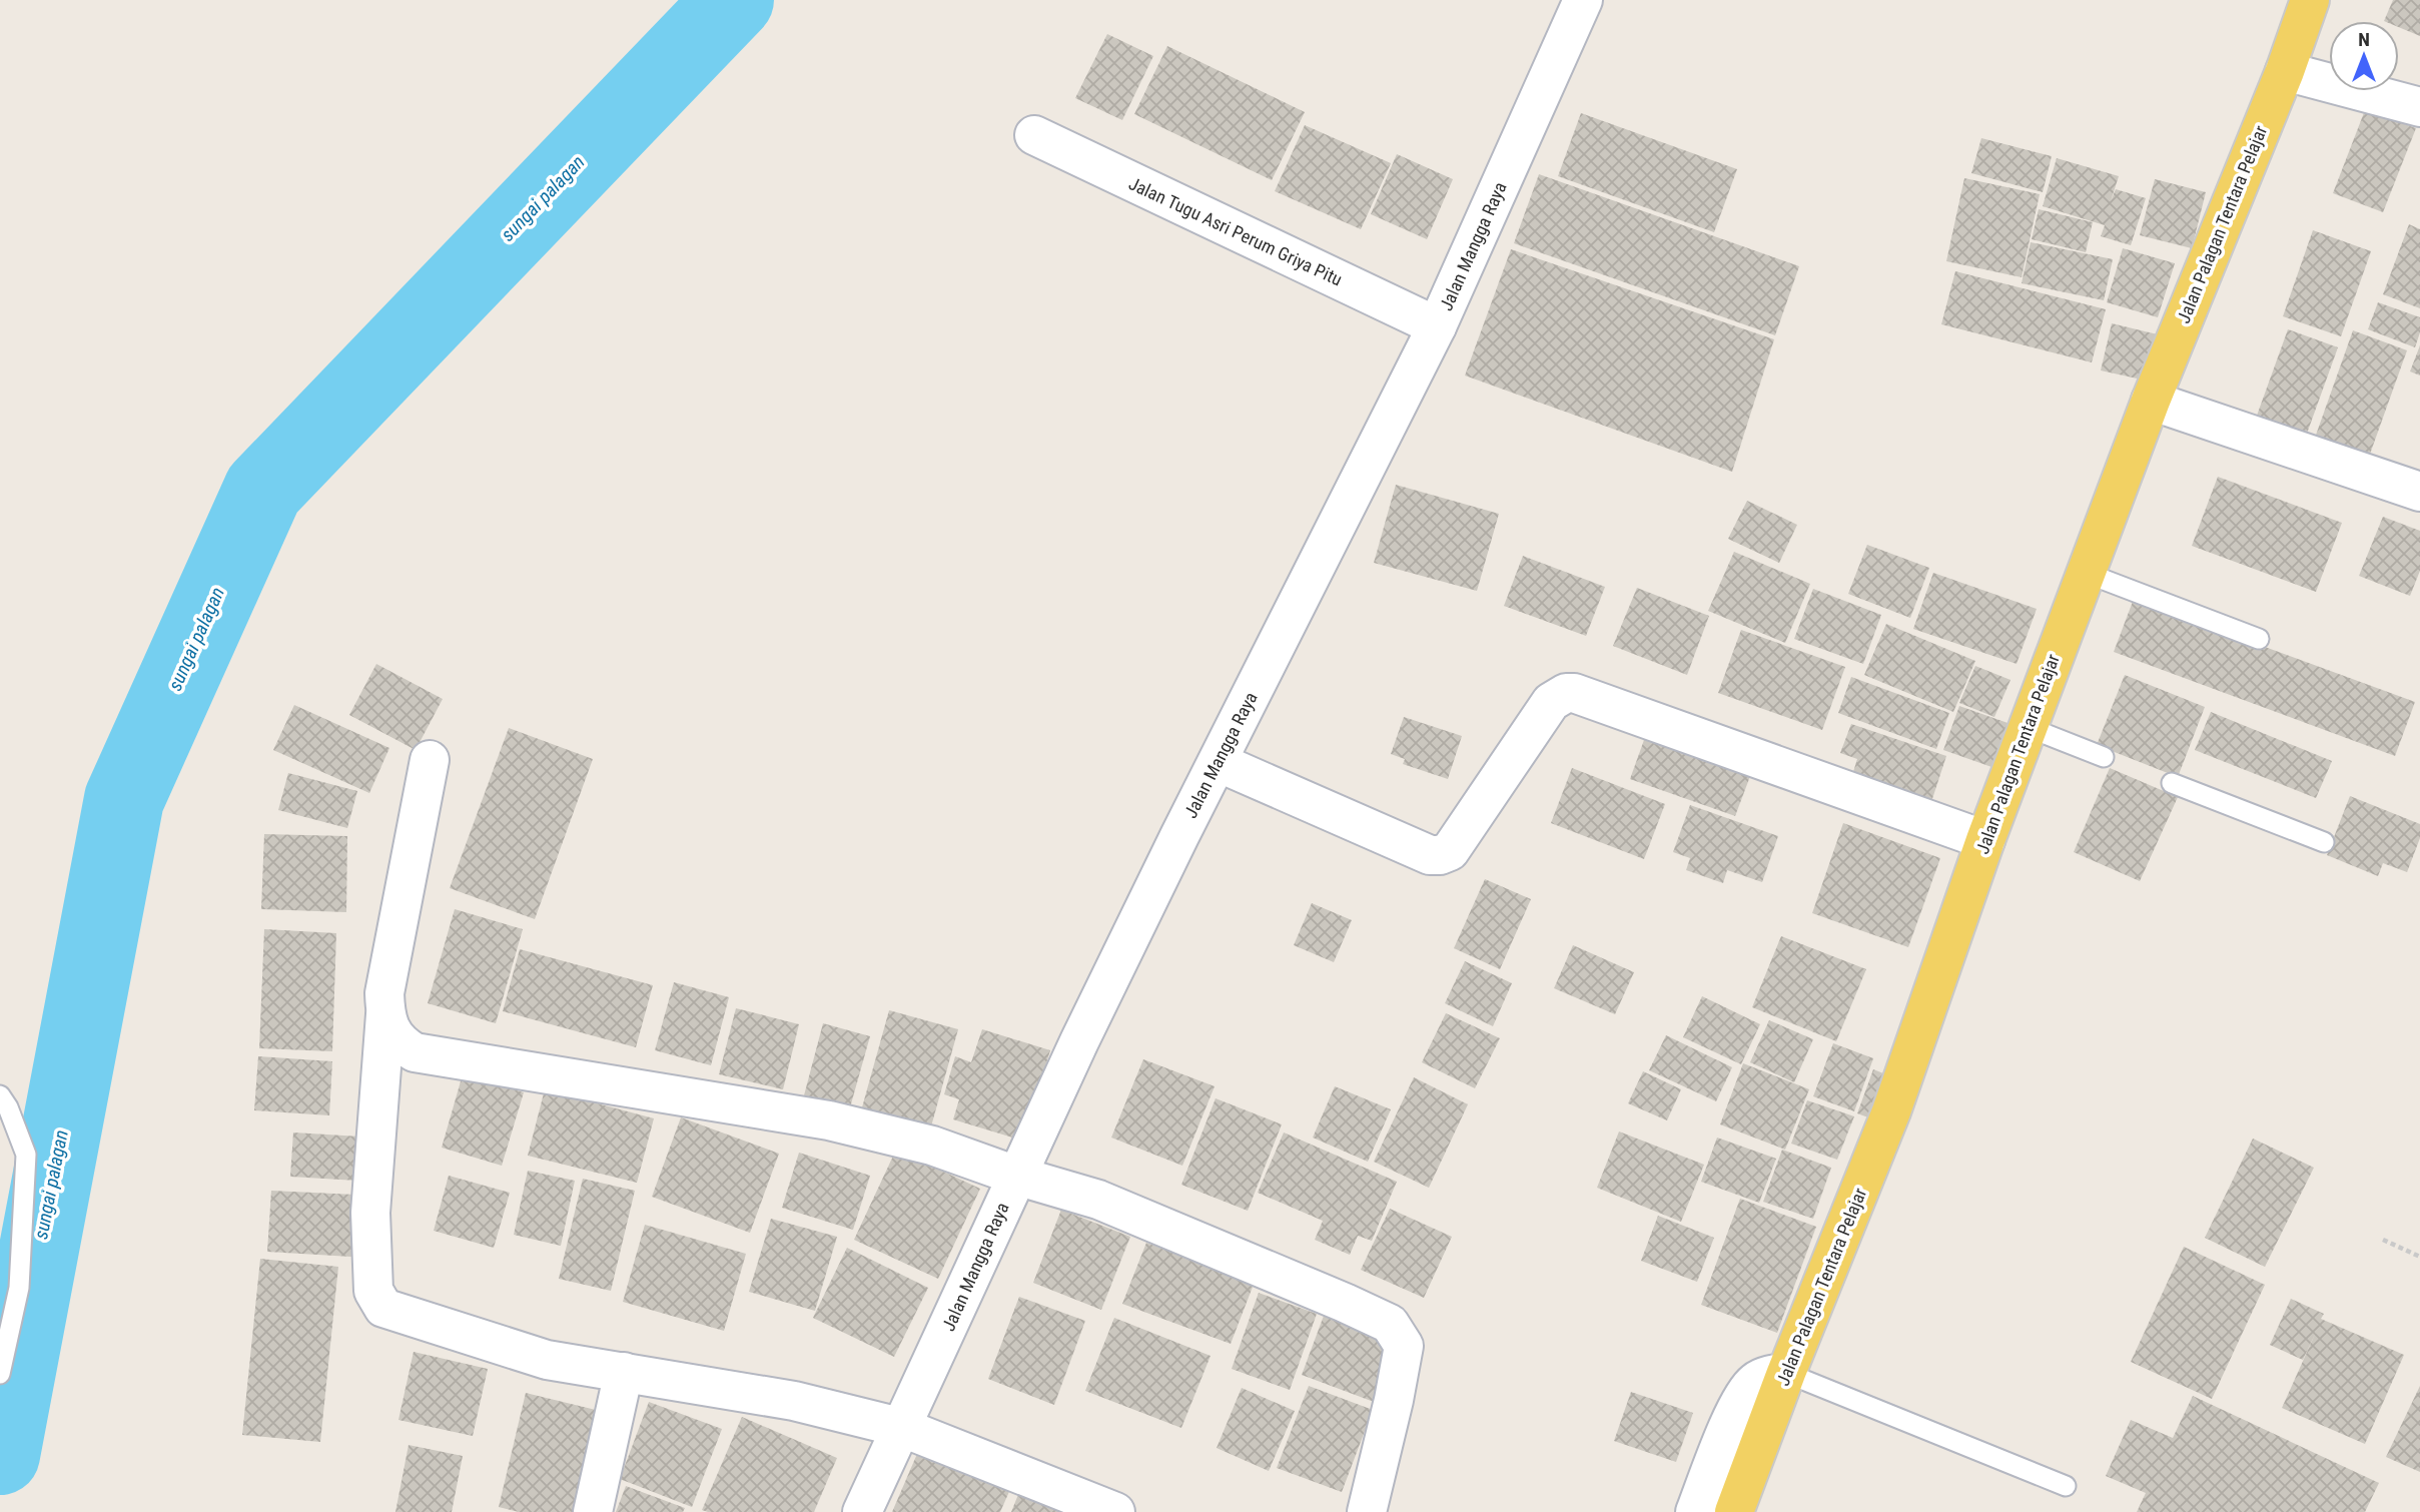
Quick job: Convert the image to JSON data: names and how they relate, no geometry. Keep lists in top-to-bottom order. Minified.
{"streets":{"main road":["Jalan Palagan Tentara Pelajar"],"street":["Jalan Tugu Asri Perum Griya Pitu","Jalan Mangga Raya"]},"crossings":[["Jalan Tugu Asri Perum Griya Pitu","Jalan Mangga Raya"]],"water":["sungai palagan"],"north":"top"}
